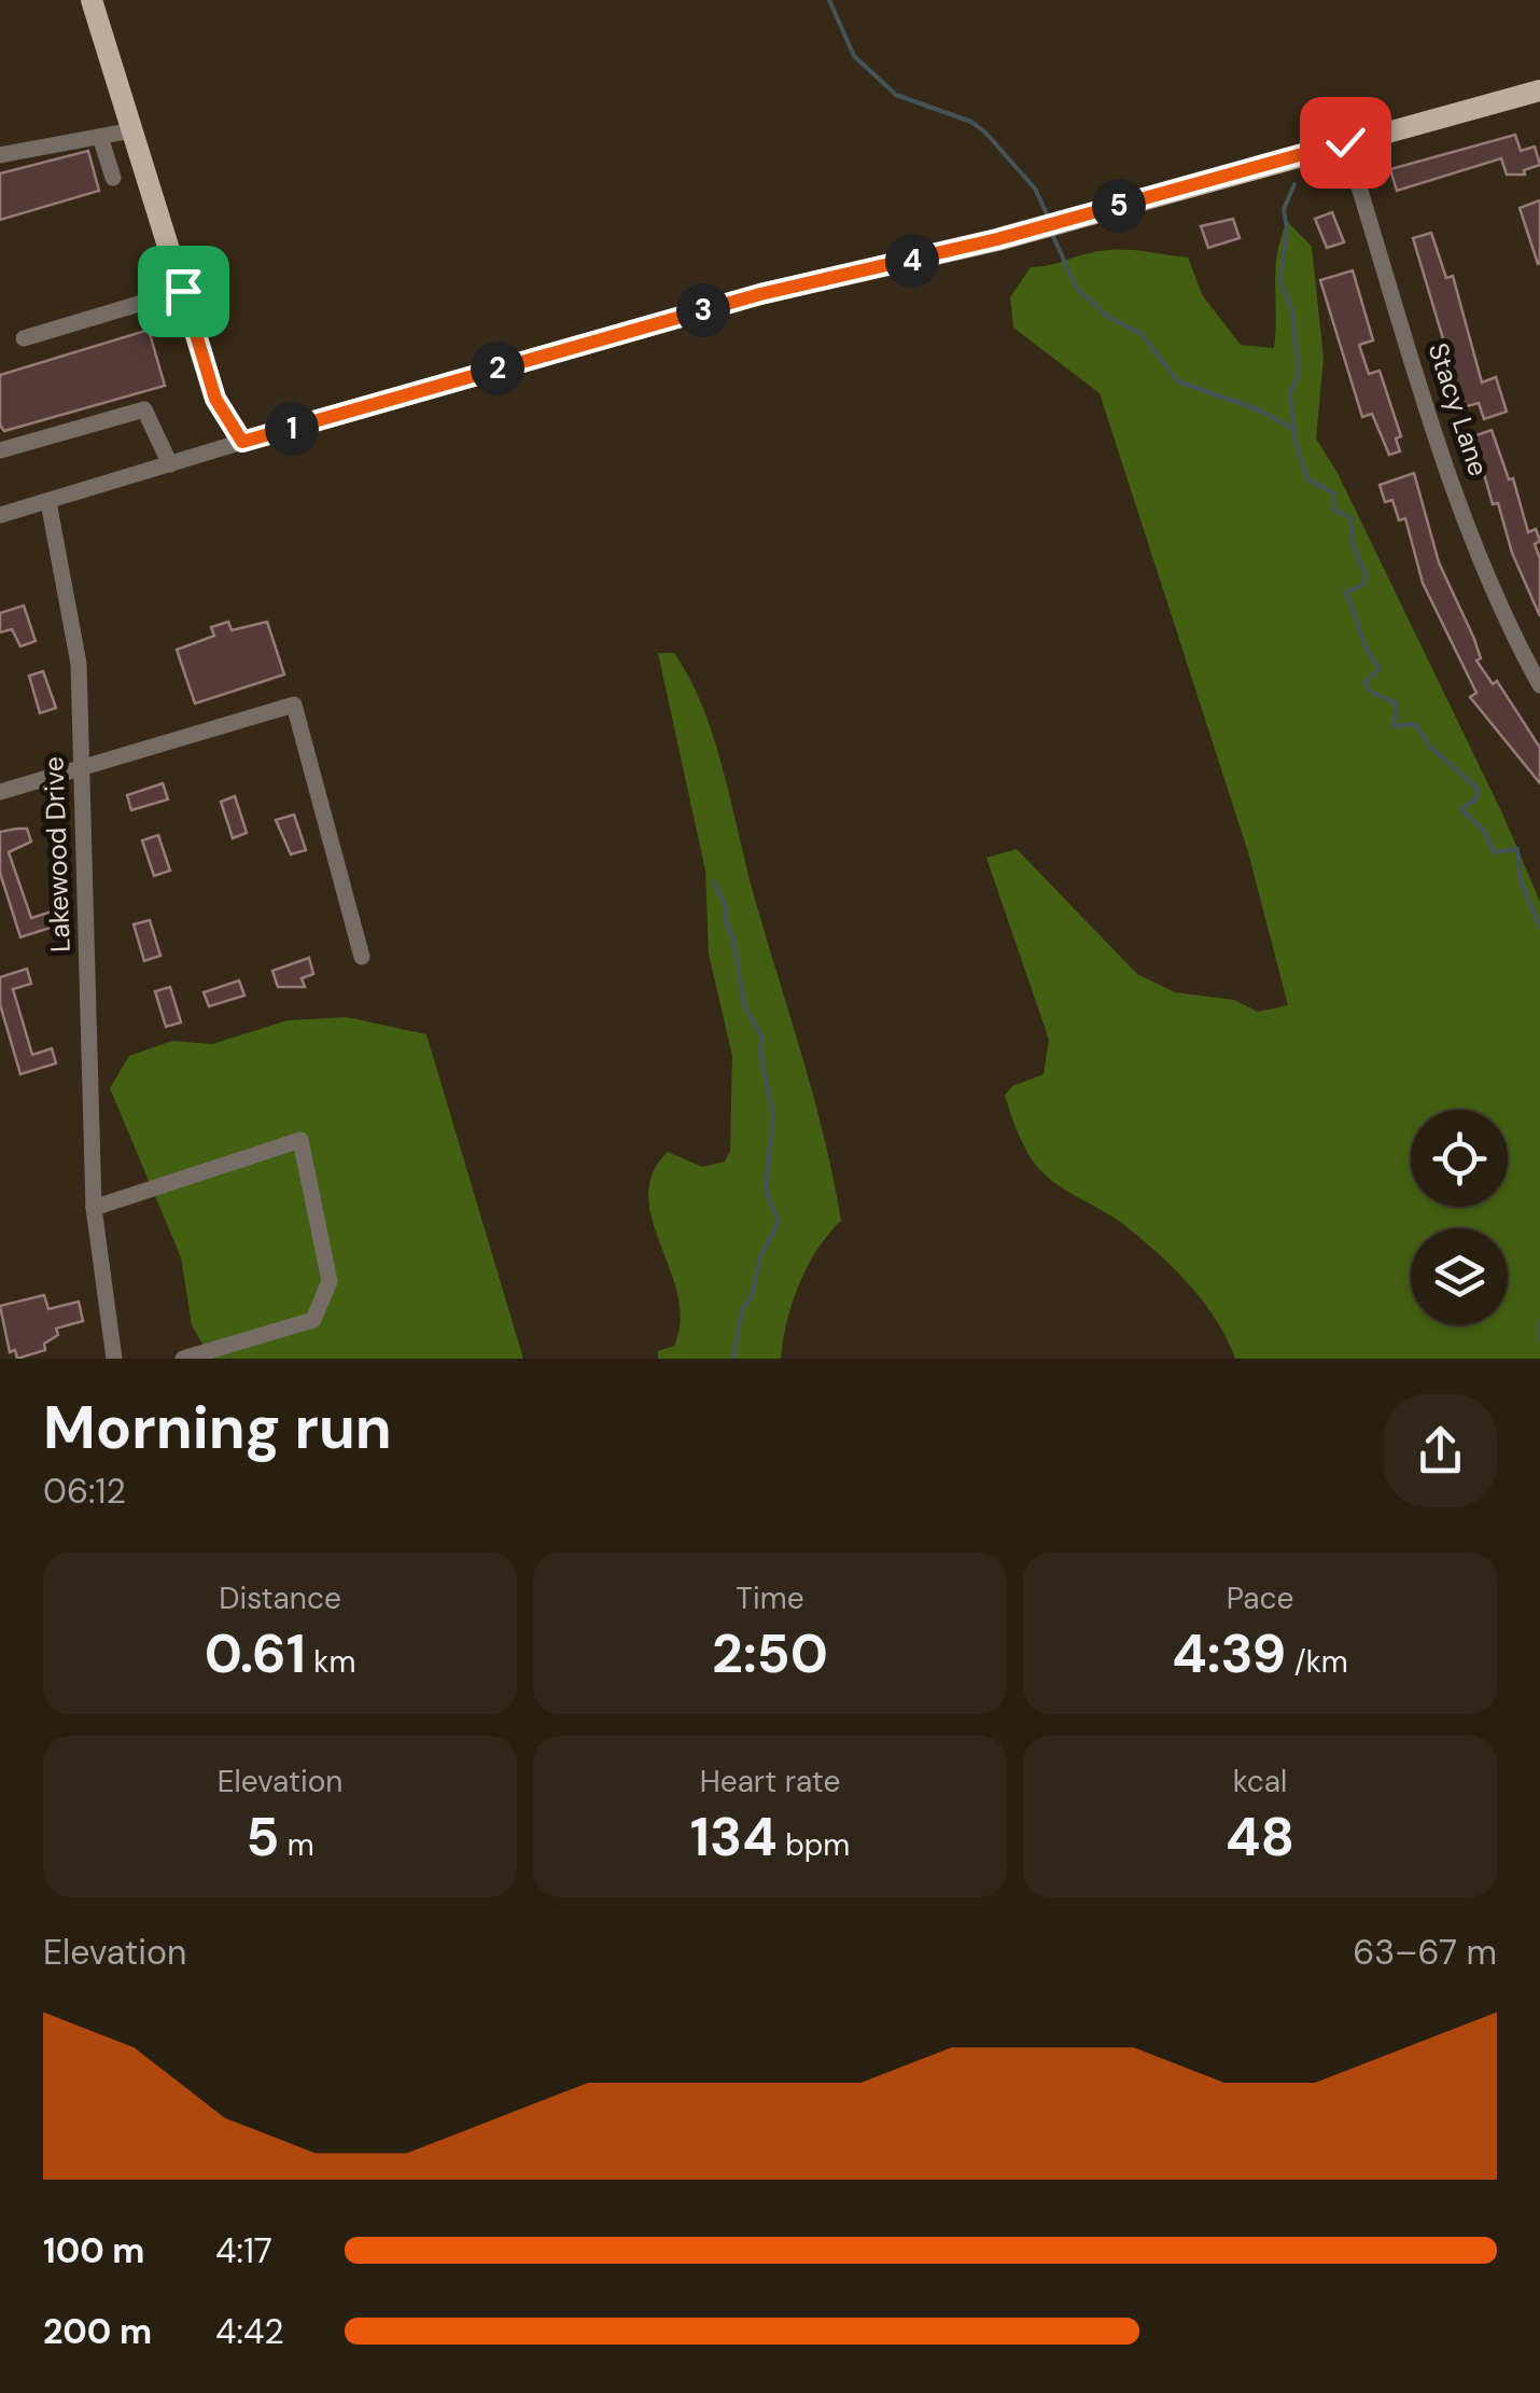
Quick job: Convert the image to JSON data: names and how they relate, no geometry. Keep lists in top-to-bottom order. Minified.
{"streets":{"street":["Stacy Lane","Lakewood Drive"]},"page":{"pins":["5","4","3","2","1"],"heading":["Morning run","06:12"],"stats":[["Distance","0.61 km"],["Time","2:50"],["Pace","4:39 /km"],["Elevation","5 m"],["Heart rate","134 bpm"],["kcal","48"]],"chart":["Elevation","63–67 m"],"list":[{"name":"100 m","note":"4:17"},{"name":"200 m","note":"4:42"}]}}
